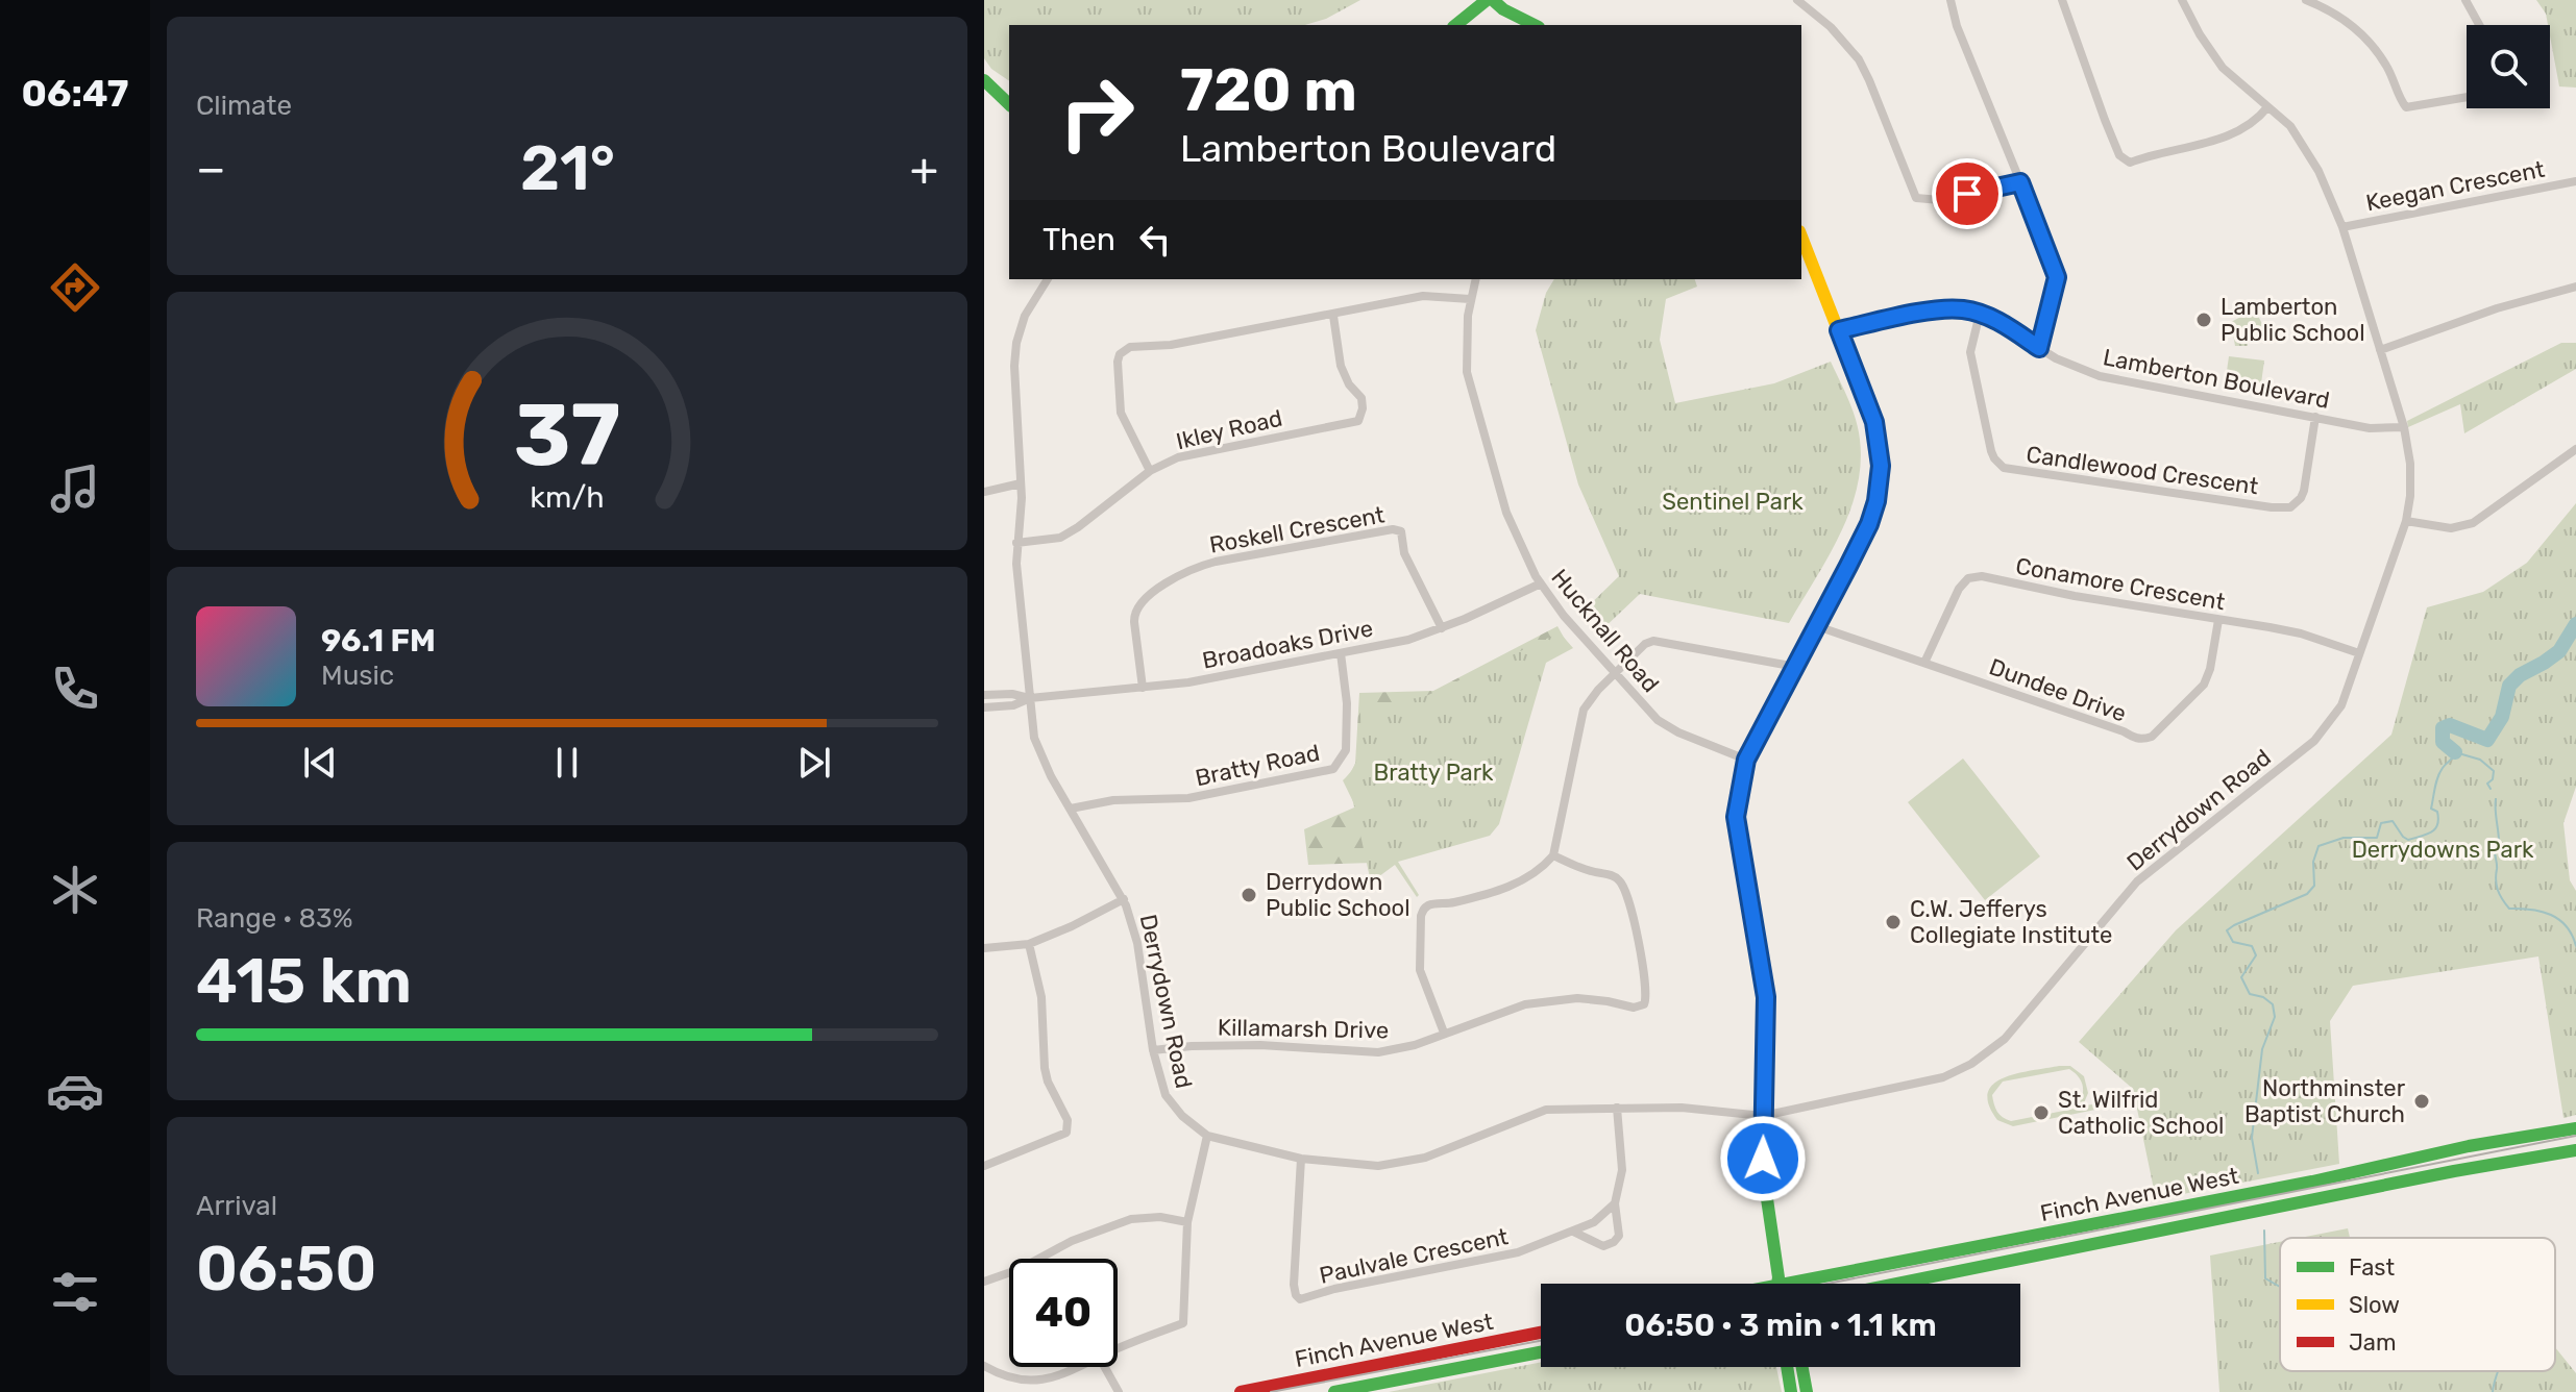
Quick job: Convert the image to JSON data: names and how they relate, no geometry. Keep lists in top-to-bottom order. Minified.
{"streets":{"main road":["Finch Avenue West"],"street":["Keegan Crescent","Lamberton Boulevard","Ikley Road","Candlewood Crescent","Roskell Crescent","Conamore Crescent","Hucknall Road","Broadoaks Drive","Dundee Drive","Bratty Road","Derrydown Road","Killamarsh Drive","Paulvale Crescent"]},"crossings":[["Keegan Crescent","Derrydown Road"],["Lamberton Boulevard","Candlewood Crescent"],["Lamberton Boulevard","Derrydown Road"],["Ikley Road","Derrydown Road"],["Roskell Crescent","Broadoaks Drive"],["Conamore Crescent","Dundee Drive"],["Conamore Crescent","Derrydown Road"],["Hucknall Road","Broadoaks Drive"],["Broadoaks Drive","Bratty Road"],["Broadoaks Drive","Derrydown Road"],["Bratty Road","Derrydown Road"],["Derrydown Road","Killamarsh Drive"],["Derrydown Road","Paulvale Crescent"]],"parks":["Sentinel Park","Bratty Park","Derrydowns Park"],"places":["Lamberton Public School","Derrydown Public School","C.W. Jefferys Collegiate Institute","Northminster Baptist Church","St. Wilfrid Catholic School"],"legend":["Fast","Slow","Jam"],"page":{"tabs":"06:47","tile":["Climate",["Range · 83%","415 km"],["Arrival","06:50"]],"turn":["720 m","Lamberton Boulevard"],"heat":["−","21°","+"],"then":"Then","song":["96.1 FM","Music"],"limit":"40","trip":"06:50 · 3 min · 1.1 km","gauge":["37","km/h"]}}
